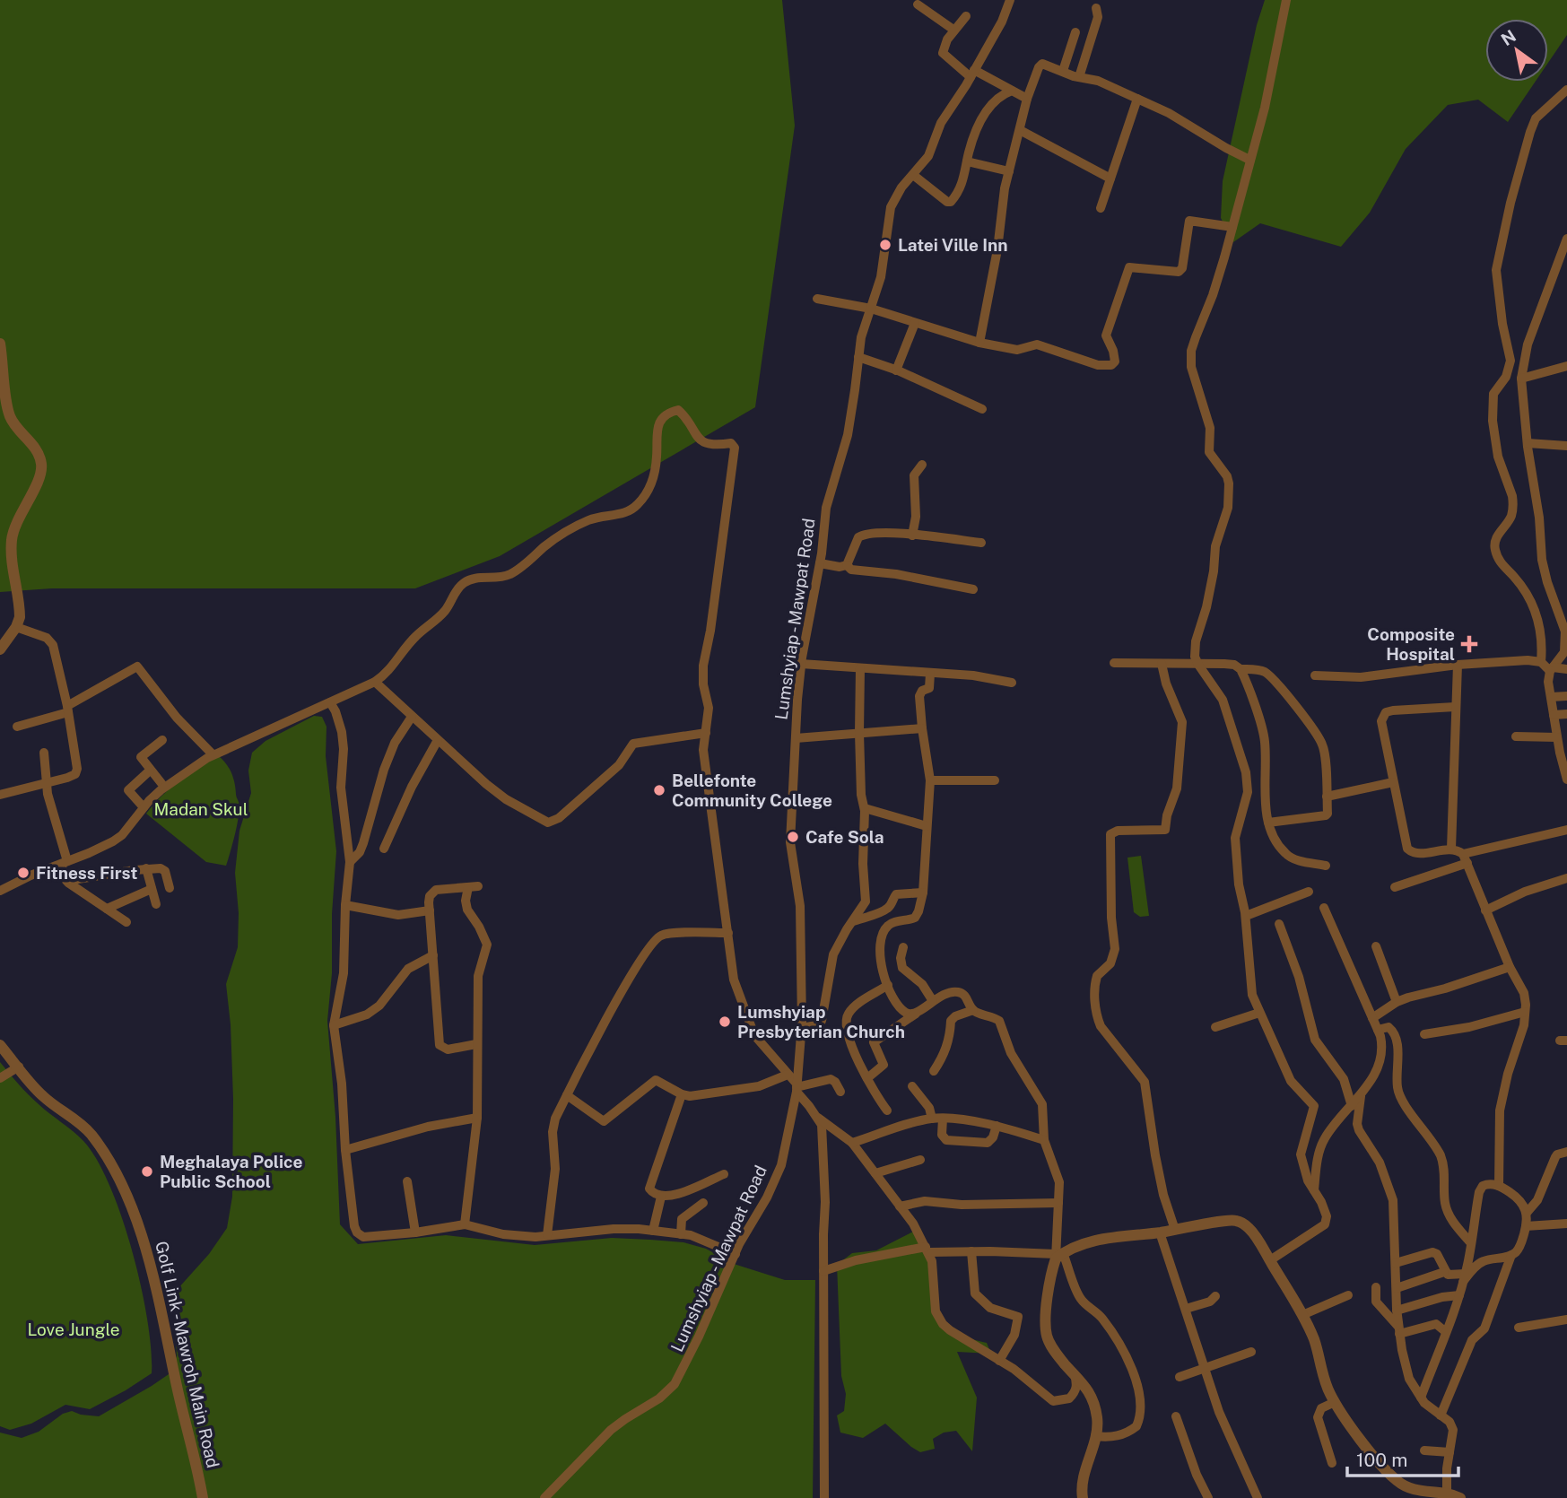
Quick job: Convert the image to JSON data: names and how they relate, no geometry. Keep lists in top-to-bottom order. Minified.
{"streets":{"street":["Lumshyiap - Mawpat Road","Golf Link - Mawroh Main Road"]},"parks":["Madan Skul","Love Jungle"],"places":{"other":["Latei Ville Inn","Bellefonte Community College","Cafe Sola","Fitness First","Lumshyiap Presbyterian Church","Meghalaya Police Public School"],"health":["Composite Hospital"]},"scale_bar":"100 m","north":"top left"}
